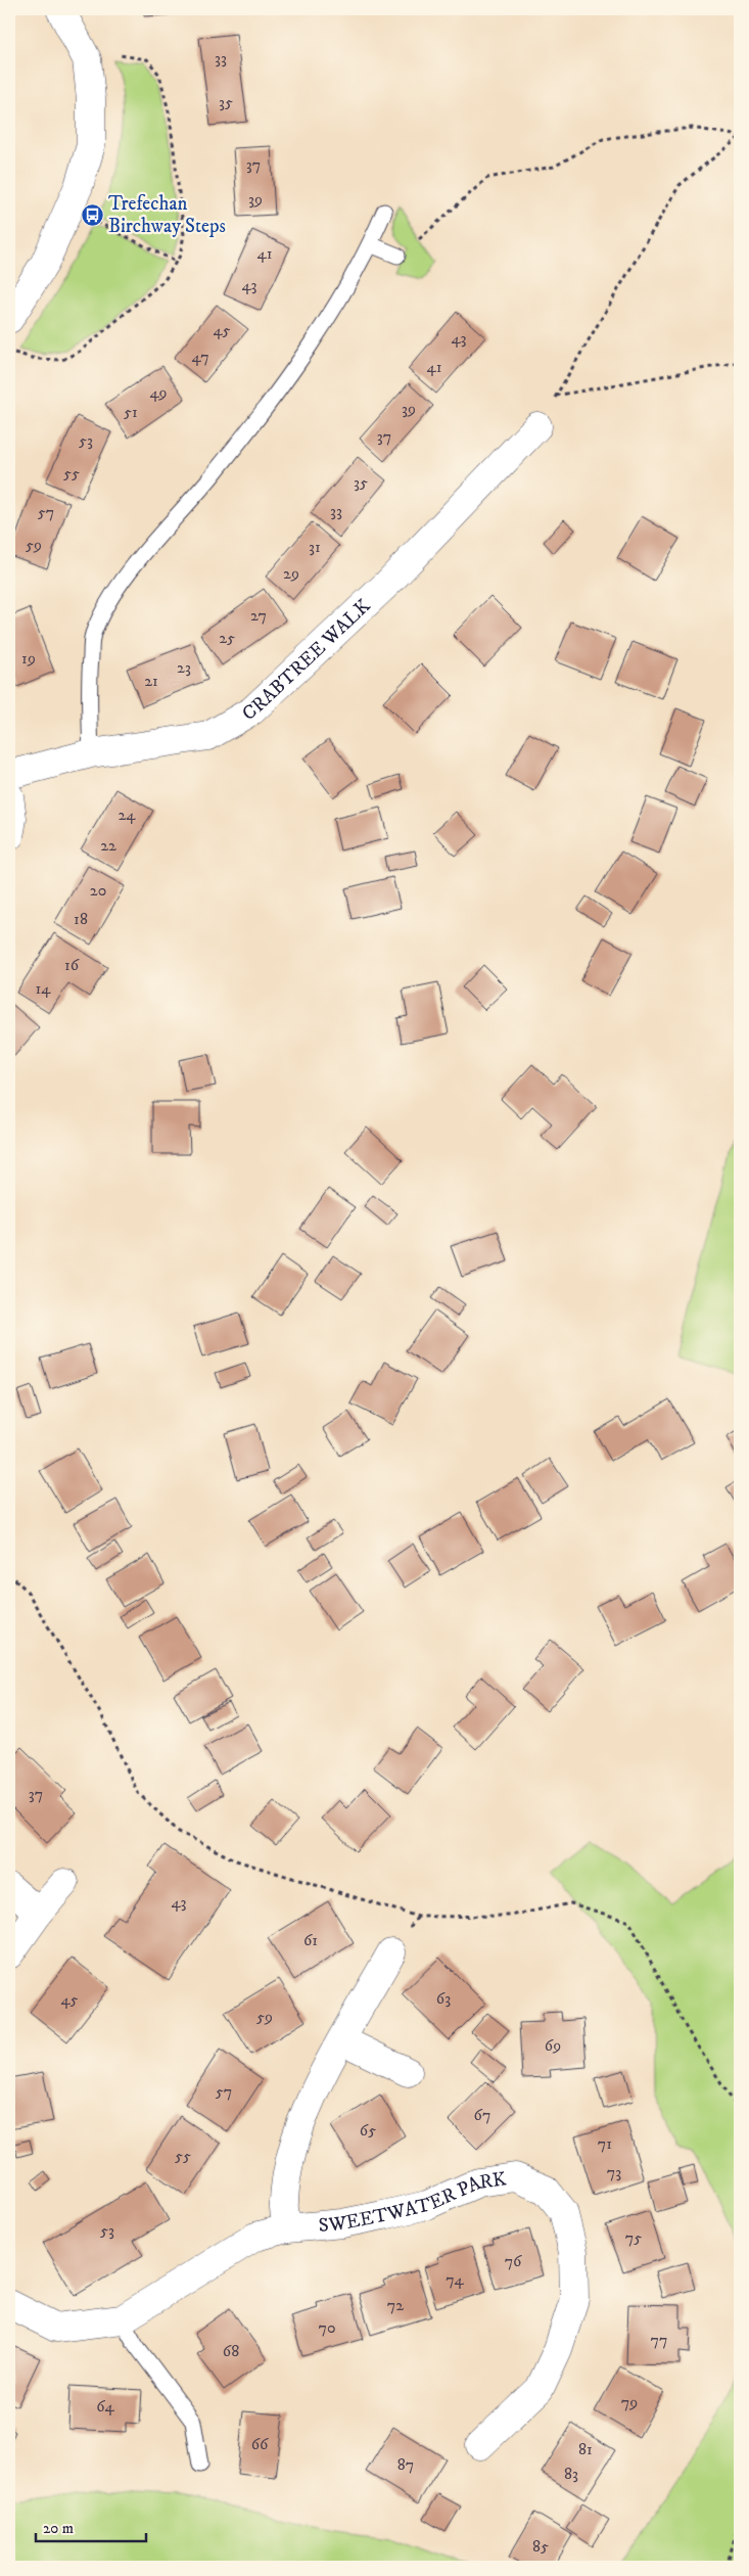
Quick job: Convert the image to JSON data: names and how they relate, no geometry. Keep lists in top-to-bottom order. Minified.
{"streets":{"street":["CRABTREE WALK","SWEETWATER PARK"]},"places":{"bus stop":["Trefechan Birchway Steps"]},"house_numbers":["33","35","37","39","41","43","45","43","47","41","49","39","51","37","53","55","35","33","57","59","31","29","27","25","19","23","21","24","22","20","18","16","14","37","43","61","63","45","59","69","57","67","65","71","55","73","53","75","76","74","72","70","77","68","79","64","66","81","87","83","85"],"scale_bar":"20 m"}
